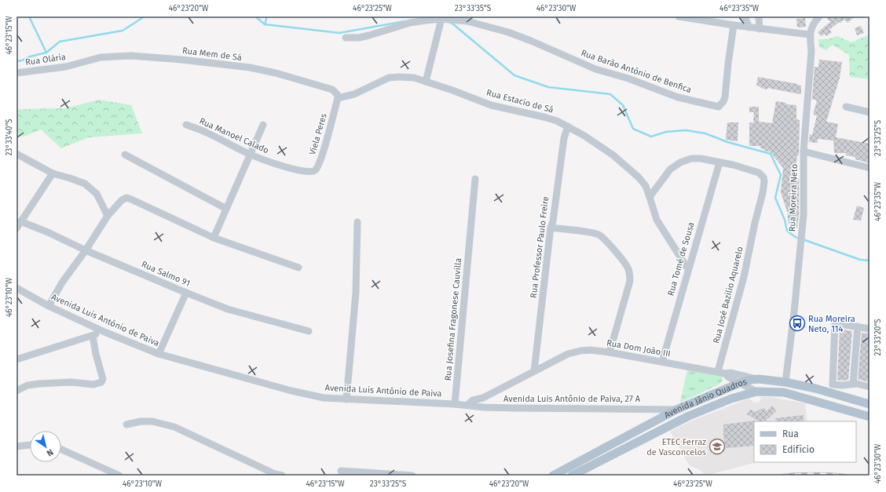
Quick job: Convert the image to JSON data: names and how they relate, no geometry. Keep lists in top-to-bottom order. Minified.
{"streets":{"main road":["Avenida Jânio Quadros"],"street":["Rua Mem de Sá","Rua Olária","Rua Barão Antônio de Benfica","Rua Estacio de Sá","Viela Peres","Rua Manoel Calado","Rua Moreira Neto","Rua Professor Paulo Freire","Rua Tomé de Sousa","Rua Salmo 91","Rua José Bazilio Aquarelo","Rua Josefina Fragonese Cauvilla","Avenida Luis Antônio de Paiva","Rua Dom João III","Avenida Luis Antônio de Paiva, 27 A"]},"crossings":[["Rua Mem de Sá","Rua Olária"],["Rua Mem de Sá","Rua Estacio de Sá"],["Rua Mem de Sá","Viela Peres"],["Rua Estacio de Sá","Viela Peres"],["Rua Estacio de Sá","Rua Professor Paulo Freire"],["Rua Estacio de Sá","Rua Tomé de Sousa"],["Viela Peres","Rua Manoel Calado"],["Rua Moreira Neto","Avenida Jânio Quadros"],["Rua Professor Paulo Freire","Rua Dom João III"],["Rua Tomé de Sousa","Rua José Bazilio Aquarelo"],["Rua Tomé de Sousa","Rua Dom João III"],["Rua José Bazilio Aquarelo","Rua Dom João III"],["Rua Josefina Fragonese Cauvilla","Avenida Luis Antônio de Paiva"],["Avenida Luis Antônio de Paiva","Rua Dom João III"],["Avenida Luis Antônio de Paiva","Avenida Luis Antônio de Paiva, 27 A"],["Rua Dom João III","Avenida Luis Antônio de Paiva, 27 A"],["Rua Dom João III","Avenida Jânio Quadros"],["Avenida Luis Antônio de Paiva, 27 A","Avenida Jânio Quadros"]],"places":{"bus stop":["Rua Moreira Neto, 114"],"school or university":["ETEC Ferraz de Vasconcelos"]},"legend":["Rua","Edifício"],"north":"bottom right","coordinates":["46°23'20\"W","46°23'25\"W","23°33'35\"S","46°23'30\"W","46°23'35\"W","46°23'15\"W","23°33'40\"S","23°33'25\"S","46°23'10\"W","23°33'20\"S"]}
